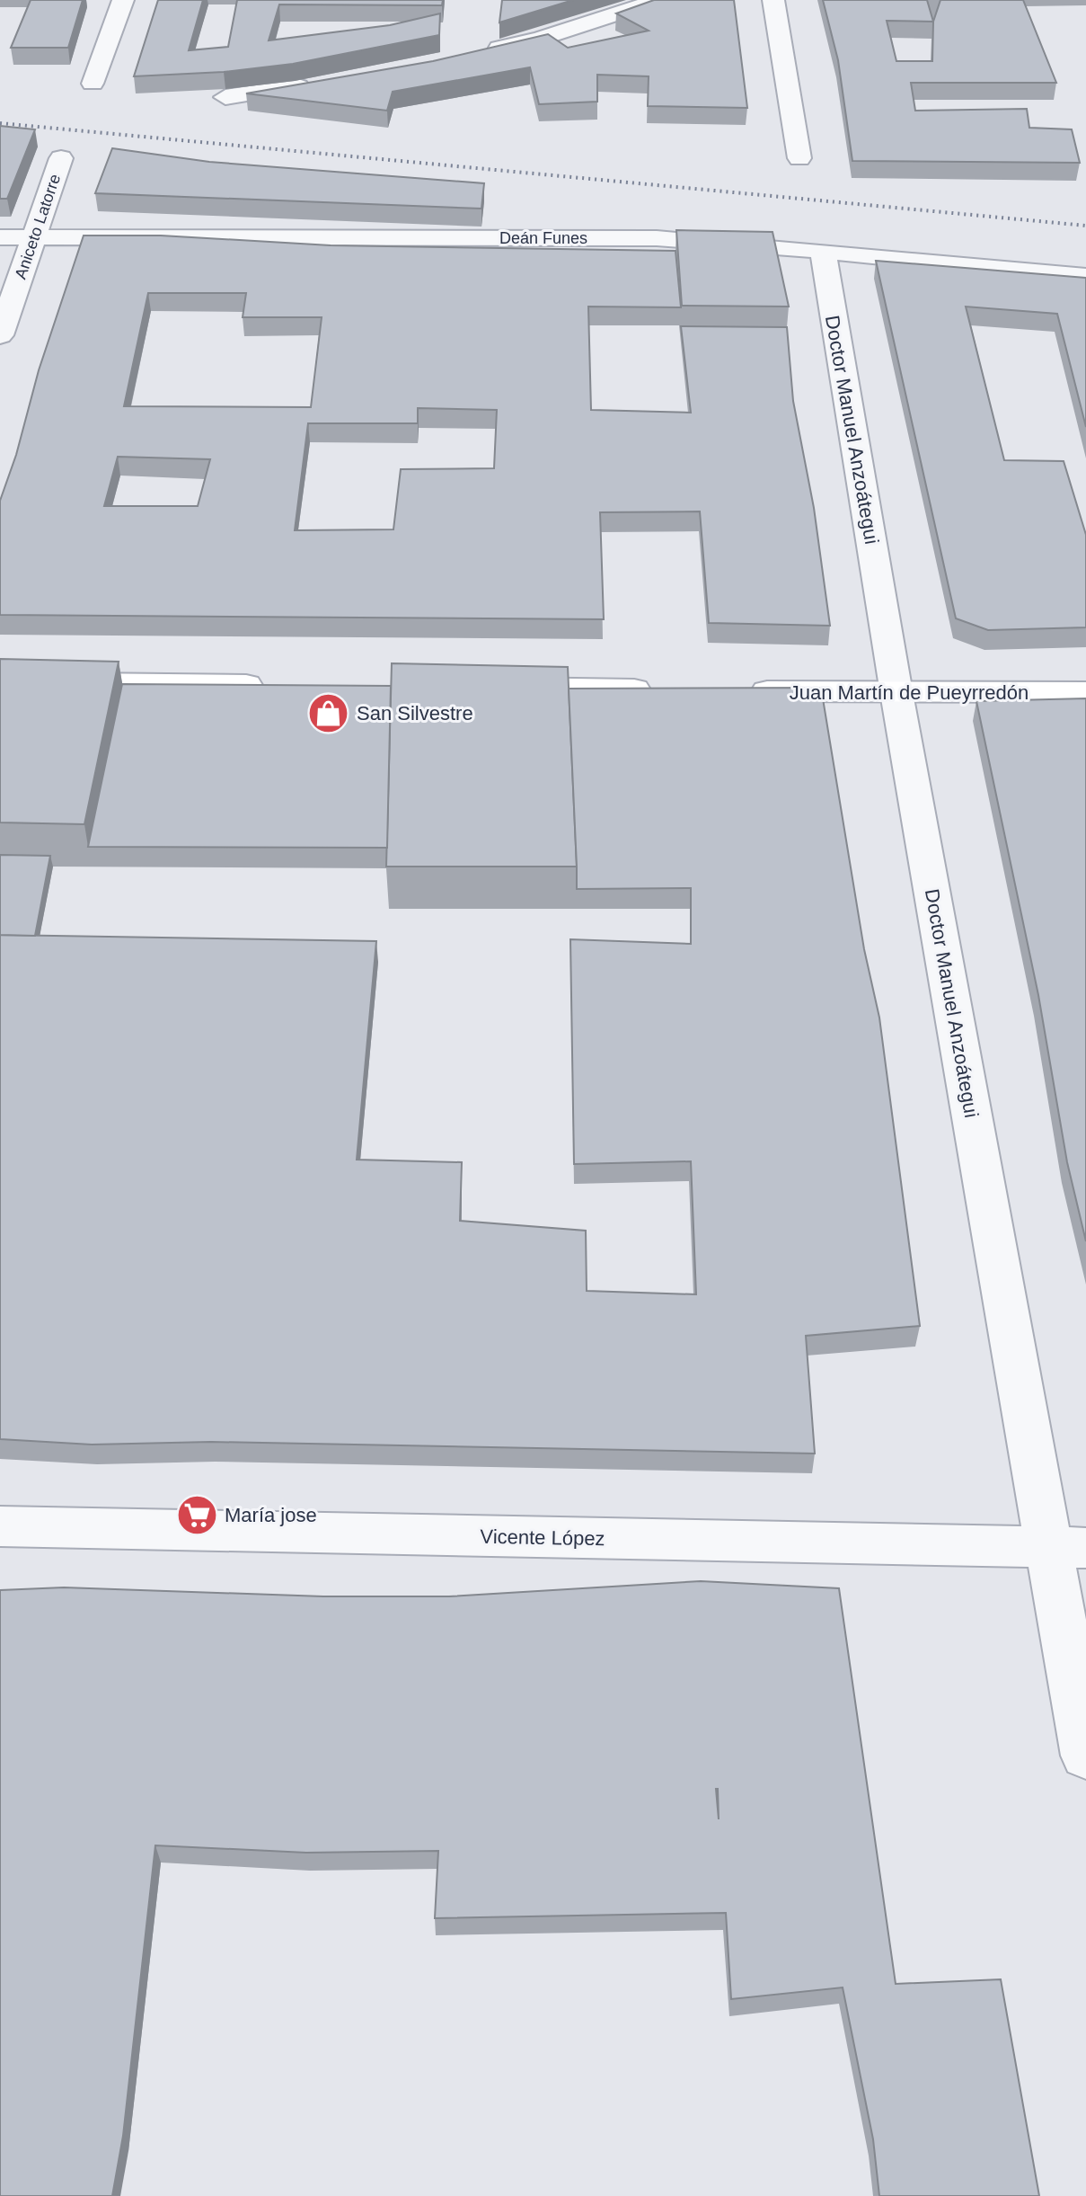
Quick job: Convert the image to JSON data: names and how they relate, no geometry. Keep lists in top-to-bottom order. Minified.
{"streets":{"street":["Aniceto Latorre","Deán Funes","Doctor Manuel Anzoátegui","Juan Martín de Pueyrredón","Vicente López"]},"crossings":[["Aniceto Latorre","Deán Funes"],["Deán Funes","Doctor Manuel Anzoátegui"],["Doctor Manuel Anzoátegui","Juan Martín de Pueyrredón"],["Doctor Manuel Anzoátegui","Vicente López"]],"places":{"shop":["San Silvestre"],"supermarket":["María jose"]}}
